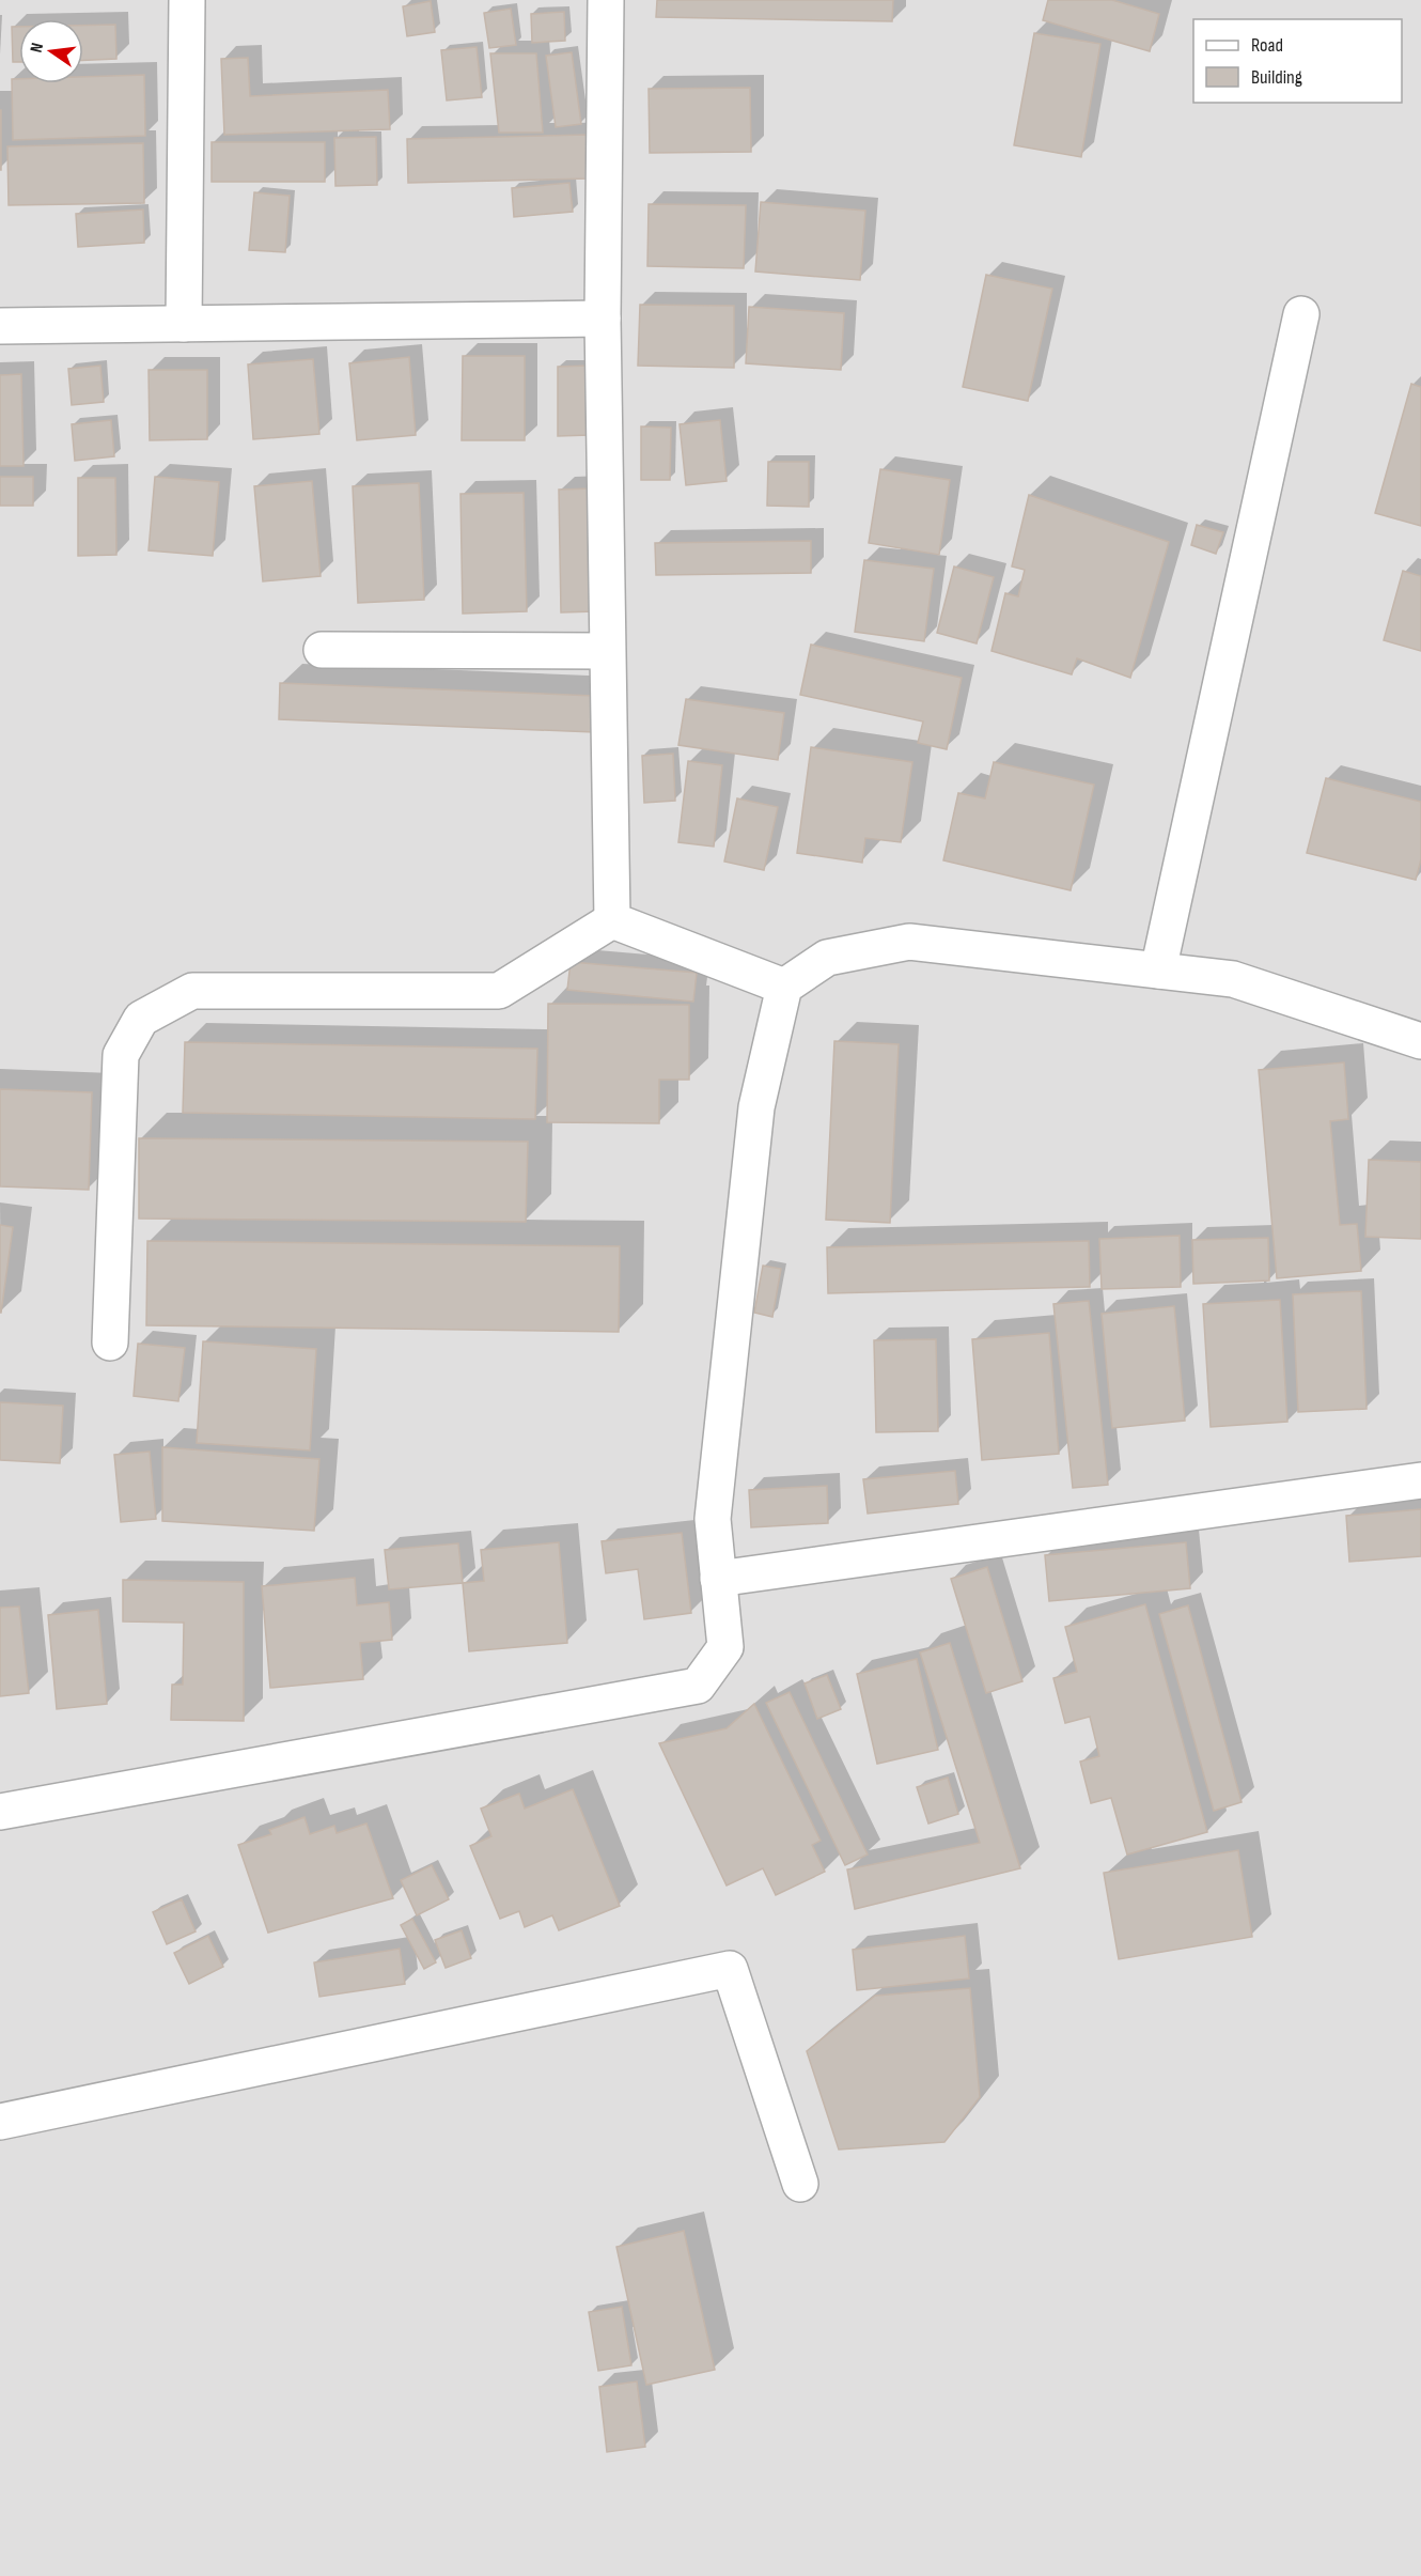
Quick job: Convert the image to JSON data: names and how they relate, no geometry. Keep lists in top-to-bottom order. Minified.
{"legend":["Road","Building"],"north":"left"}
